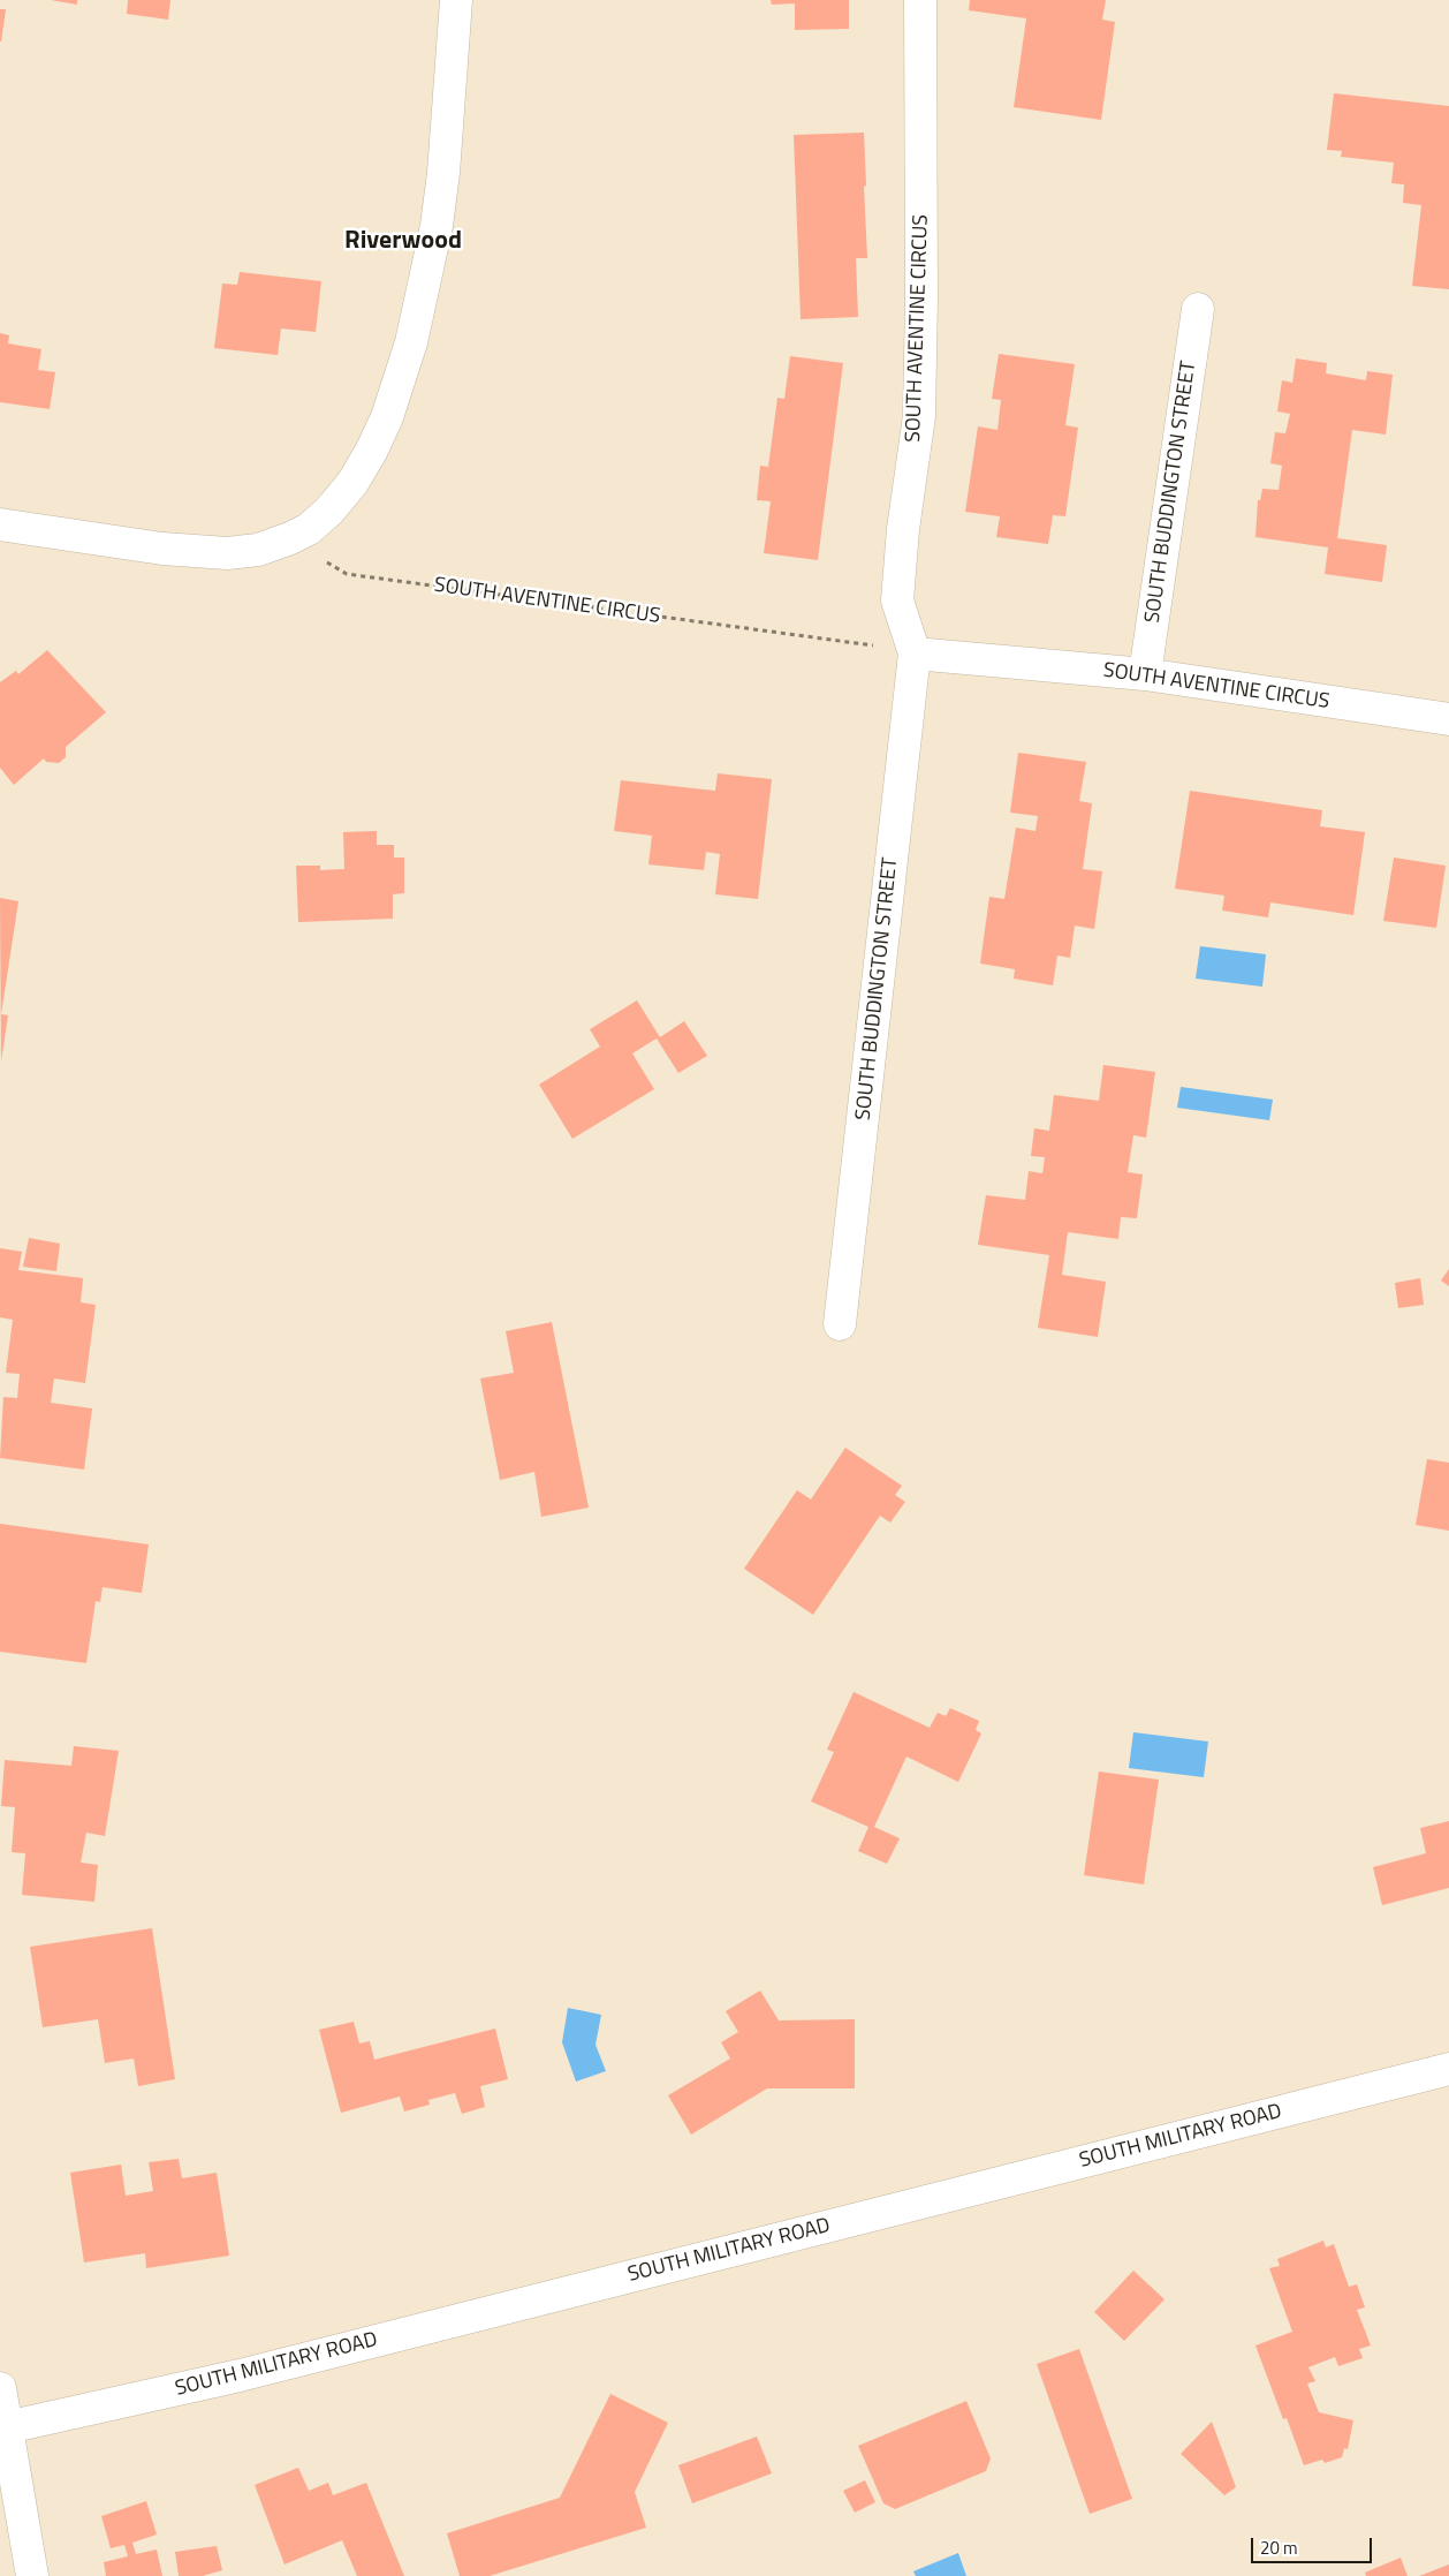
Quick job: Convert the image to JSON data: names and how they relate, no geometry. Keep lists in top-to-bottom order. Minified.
{"streets":{"street":["SOUTH AVENTINE CIRCUS","SOUTH BUDDINGTON STREET","SOUTH MILITARY ROAD"]},"crossings":[["SOUTH AVENTINE CIRCUS","SOUTH BUDDINGTON STREET"]],"districts":["Riverwood"],"scale_bar":"20 m"}
